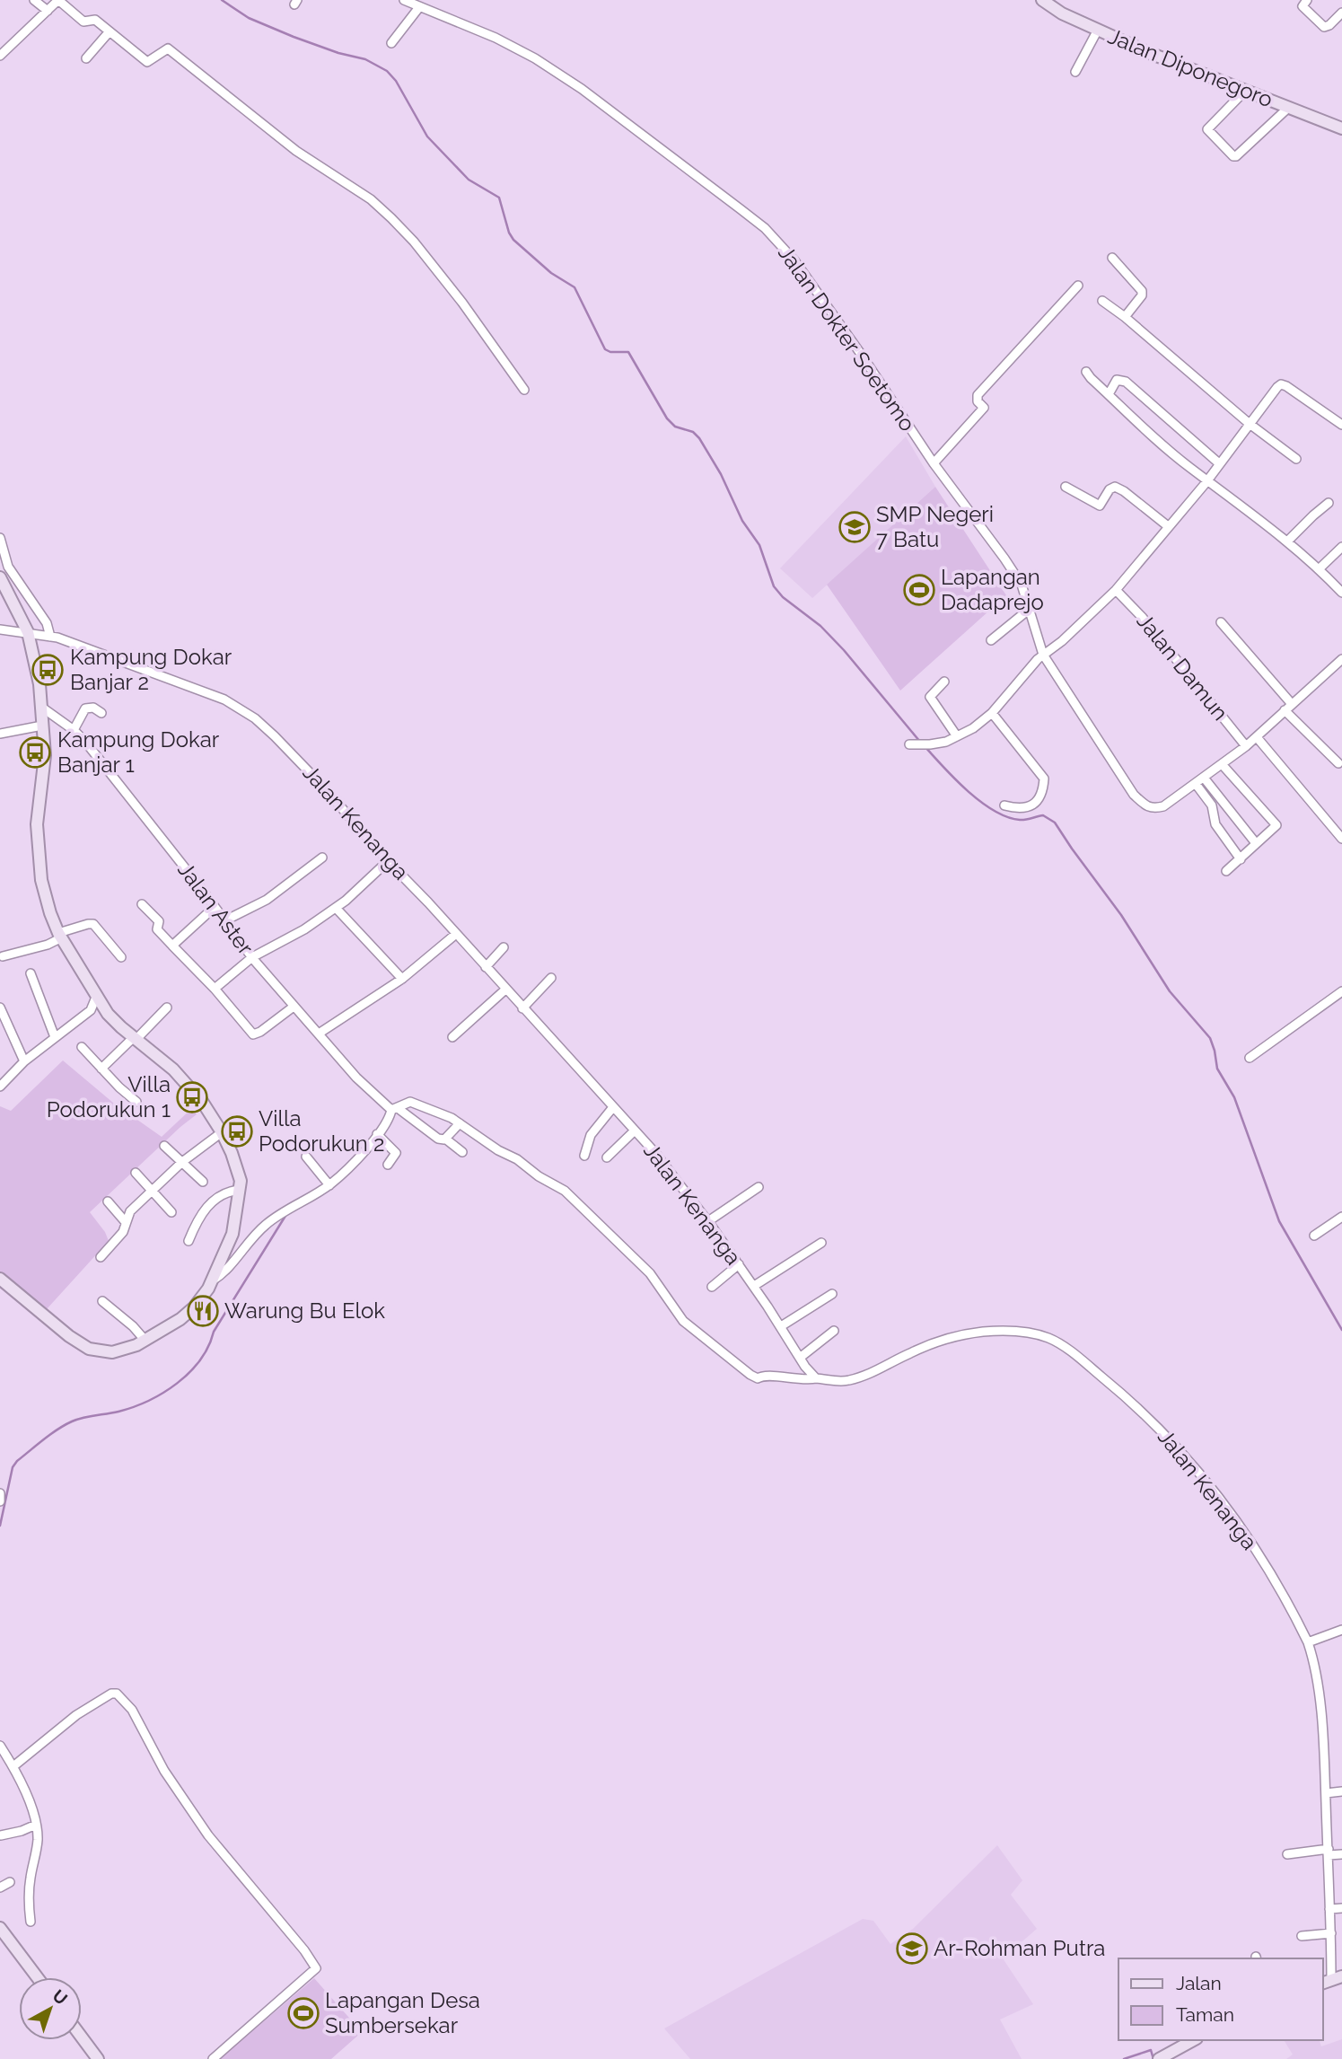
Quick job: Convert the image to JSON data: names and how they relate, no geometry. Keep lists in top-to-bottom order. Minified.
{"streets":{"main road":["Jalan Diponegoro"],"street":["Jalan Dokter Soetomo","Jalan Damun","Jalan Kenanga","Jalan Aster"]},"places":{"school or university":["SMP Negeri 7 Batu","Ar-Rohman Putra"],"sports":["Lapangan Dadaprejo","Lapangan Desa Sumbersekar"],"bus stop":["Kampung Dokar Banjar 2","Kampung Dokar Banjar 1","Villa Podorukun 1","Villa Podorukun 2"],"restaurant":["Warung Bu Elok"]},"legend":["Jalan","Taman"],"north":"top right"}
